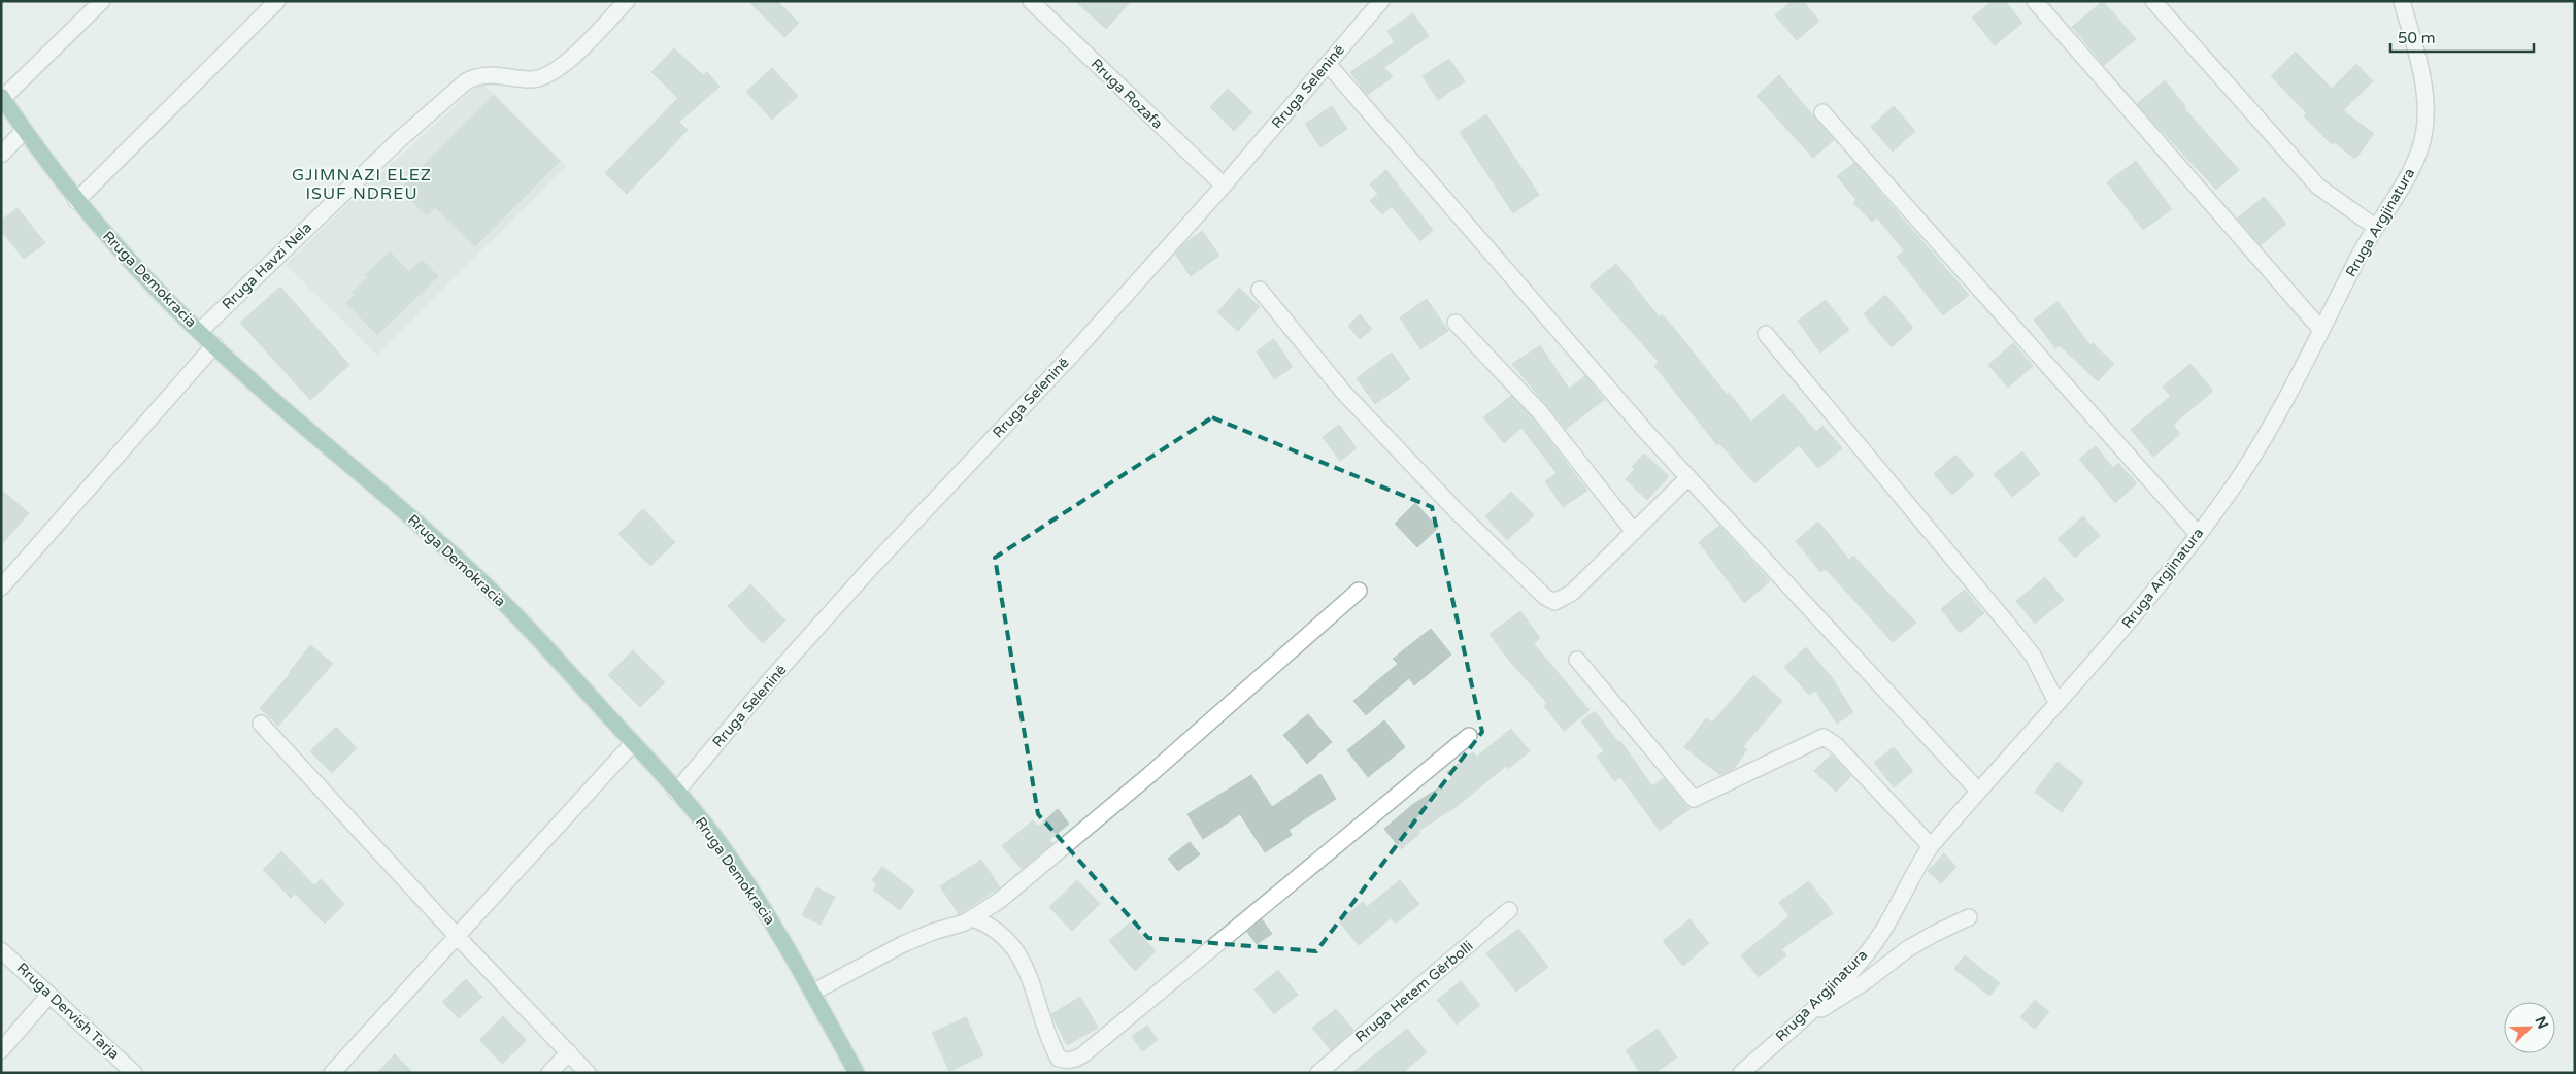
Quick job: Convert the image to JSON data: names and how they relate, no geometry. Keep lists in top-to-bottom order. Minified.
{"streets":{"main road":["Rruga Demokracia"],"street":["Rruga Seleninë","Rruga Rozafa","Rruga Argjinatura","Rruga Havzi Nela","Rruga Hetem Gërbolli","Rruga Dervish Tarja"]},"crossings":[["Rruga Seleninë","Rruga Rozafa"],["Rruga Seleninë","Rruga Demokracia"],["Rruga Havzi Nela","Rruga Demokracia"]],"districts":["GJIMNAZI ELEZ ISUF NDREU"],"scale_bar":"50 m","north":"top right"}
